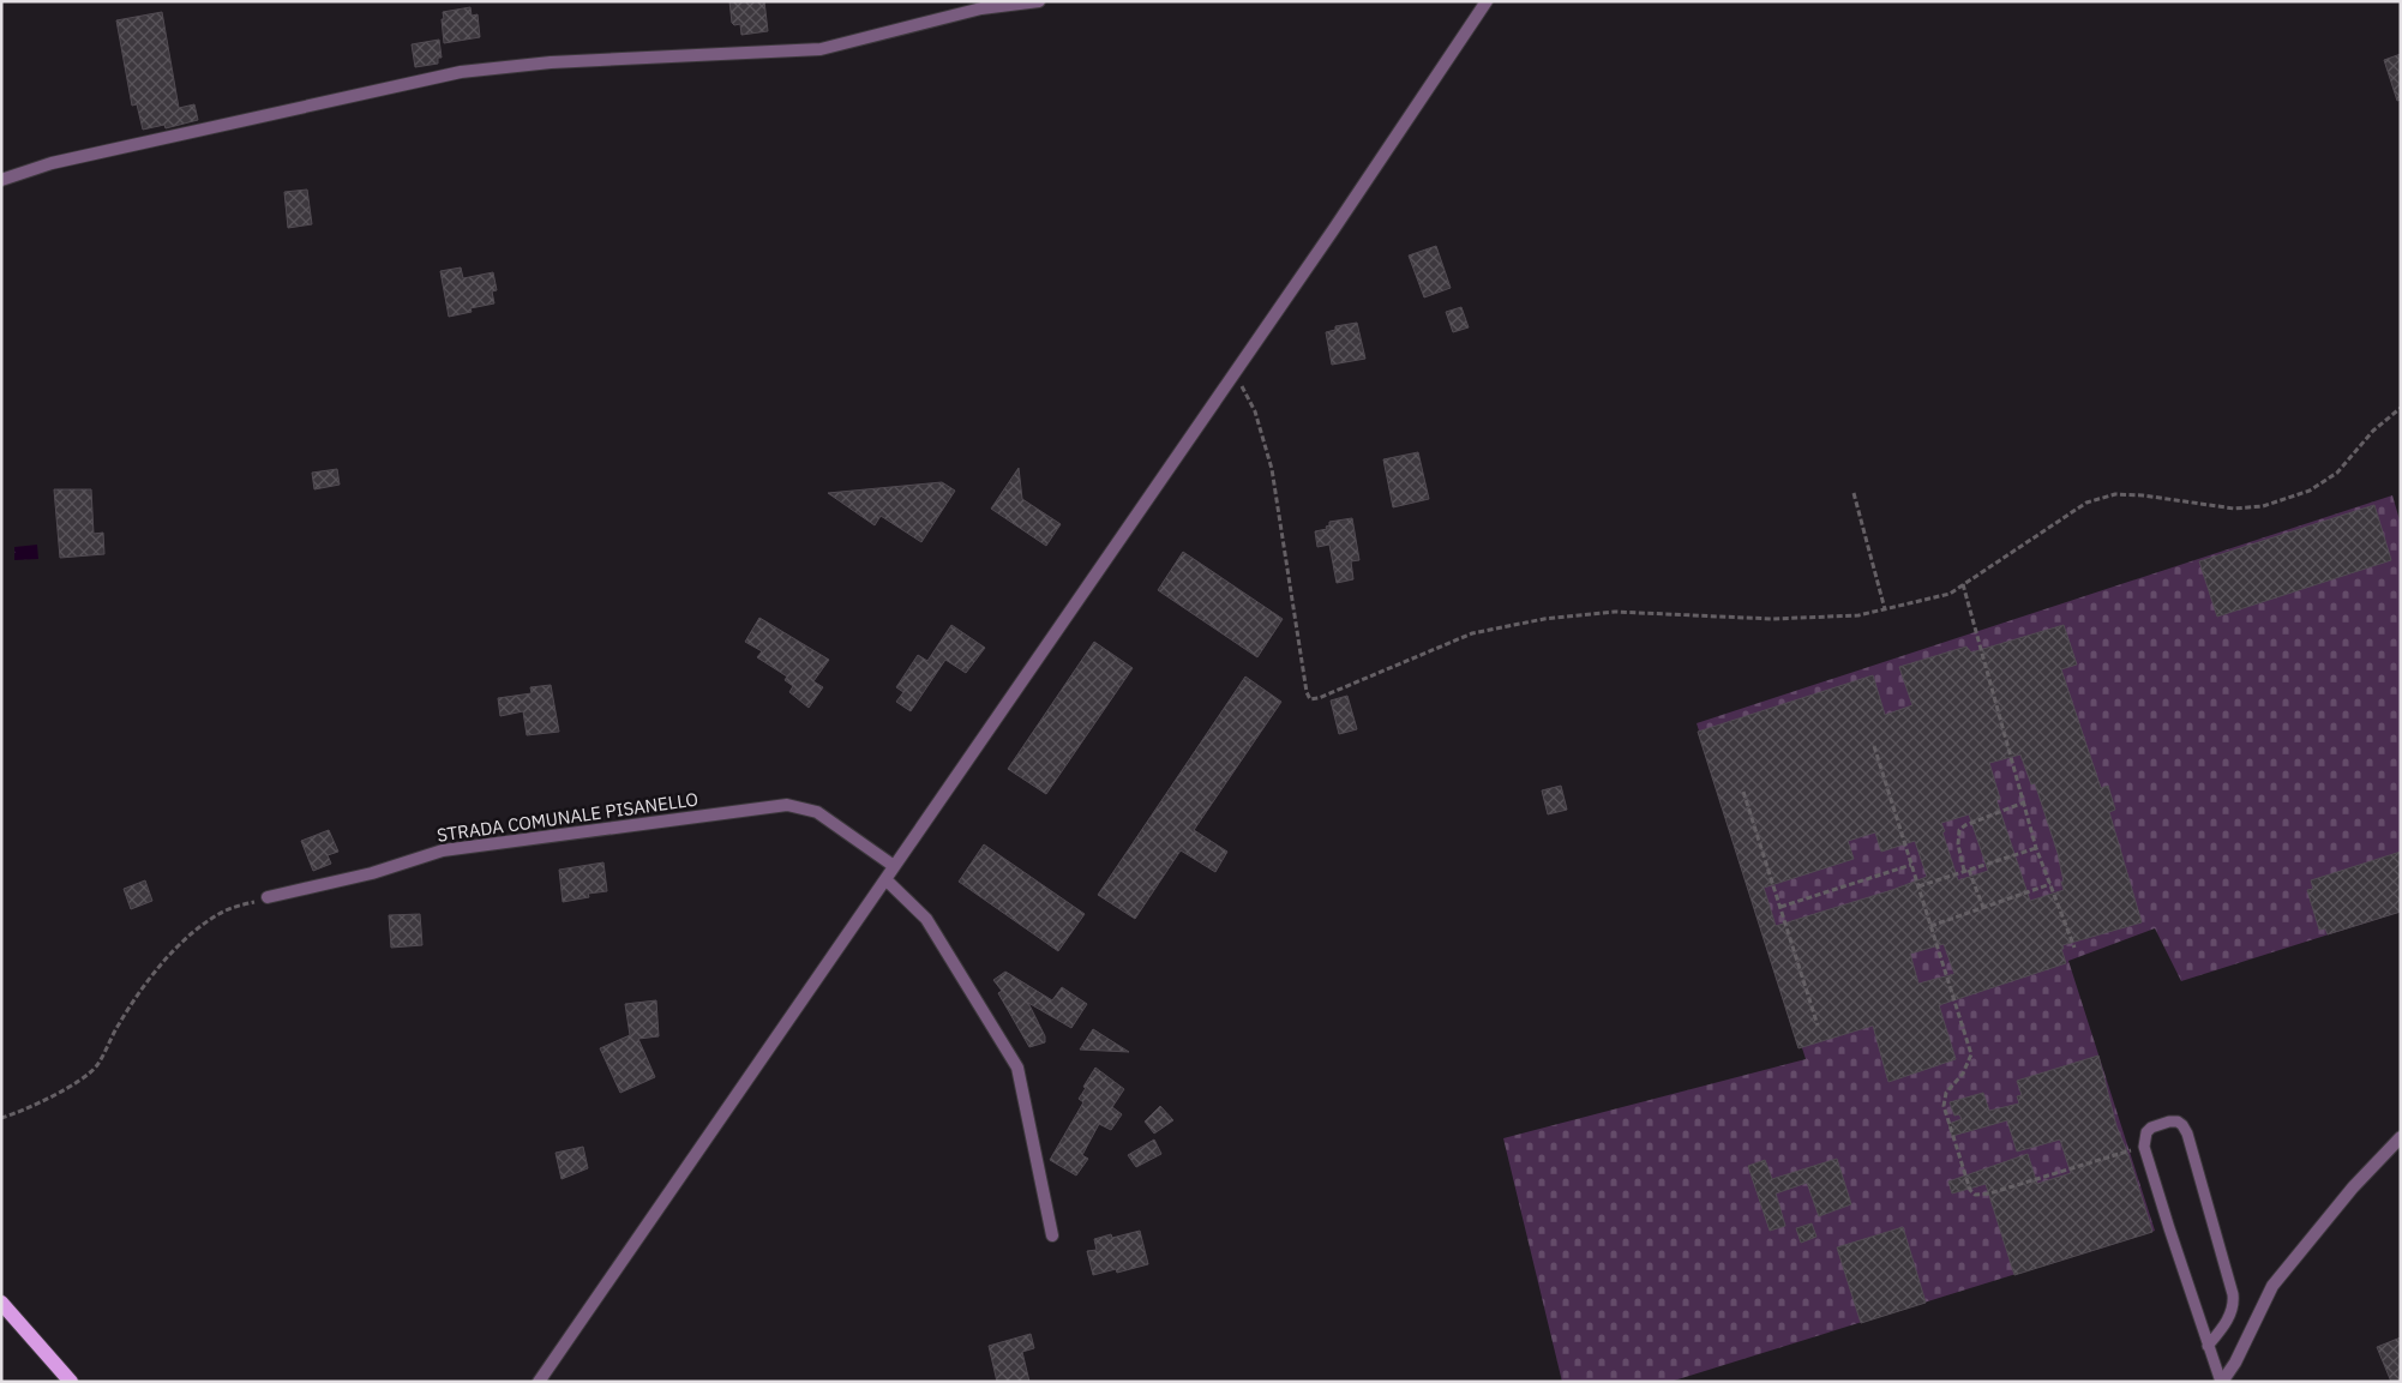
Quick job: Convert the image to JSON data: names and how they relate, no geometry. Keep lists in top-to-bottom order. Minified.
{"streets":{"street":["STRADA COMUNALE PISANELLO"]}}
